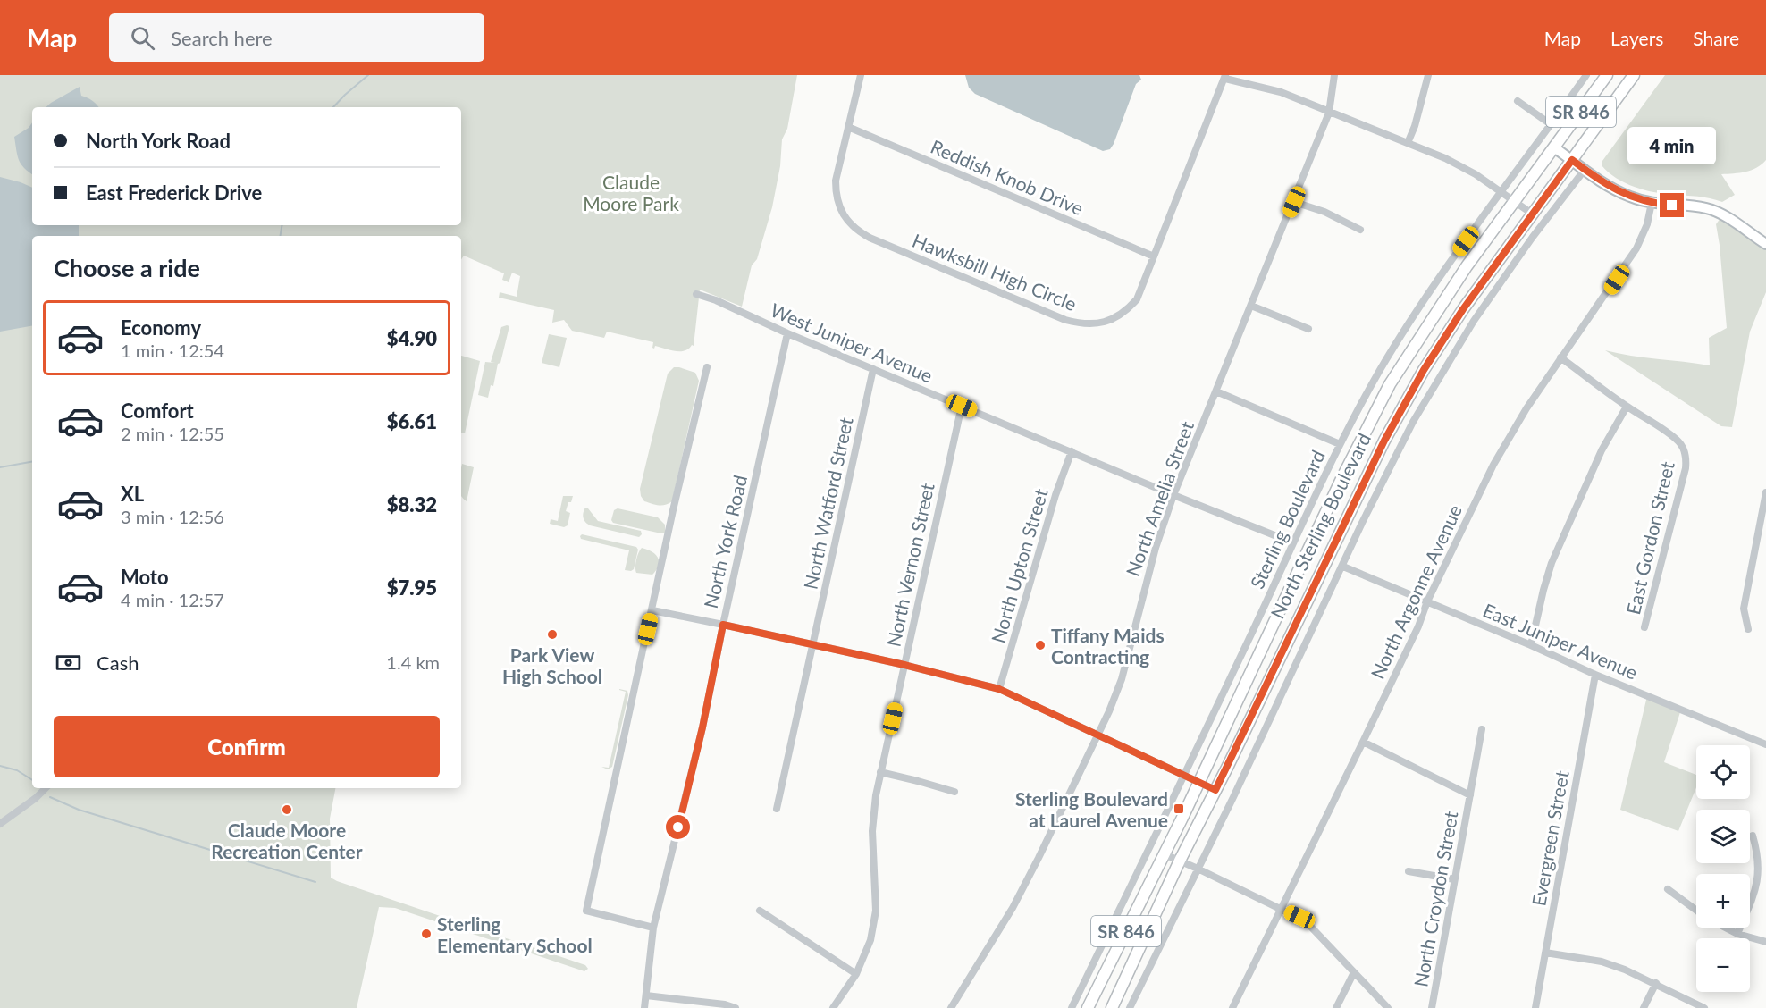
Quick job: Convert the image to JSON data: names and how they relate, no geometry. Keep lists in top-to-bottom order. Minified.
{"streets":{"main road":["SR 846","North Sterling Boulevard"],"street":["Reddish Knob Drive","Hawksbill High Circle","West Juniper Avenue","North Amelia Street","North Watford Street","Sterling Boulevard","East Gordon Street","North York Road","North Vernon Street","North Upton Street","North Argonne Avenue","East Juniper Avenue","Evergreen Street","North Croydon Street"]},"crossings":[["Reddish Knob Drive","Hawksbill High Circle"],["West Juniper Avenue","North Amelia Street"],["West Juniper Avenue","North Watford Street"],["West Juniper Avenue","Sterling Boulevard"],["West Juniper Avenue","North York Road"],["West Juniper Avenue","North Vernon Street"],["West Juniper Avenue","North Upton Street"],["East Gordon Street","North Argonne Avenue"],["North Argonne Avenue","East Juniper Avenue"],["East Juniper Avenue","Evergreen Street"]],"parks":["Claude Moore Park"],"places":{"other":["Park View High School","Tiffany Maids Contracting","Claude Moore Recreation Center","Sterling Elementary School"],"transit":["Sterling Boulevard at Laurel Avenue"]},"page":{"header":"Map","search":"Search here","nav":["Map","Layers","Share"],"banner":["North York Road","East Frederick Drive"],"bubble":"4 min","heading":"Choose a ride","list":[{"name":"Economy","note":"1 min · 12:54","value":"$4.90"},{"name":"Comfort","note":"2 min · 12:55","value":"$6.61"},{"name":"XL","note":"3 min · 12:56","value":"$8.32"},{"name":"Moto","note":"4 min · 12:57","value":"$7.95"}],"pay":["Cash","1.4 km"],"buttons":"Confirm","map_buttons":["+","−"]}}
